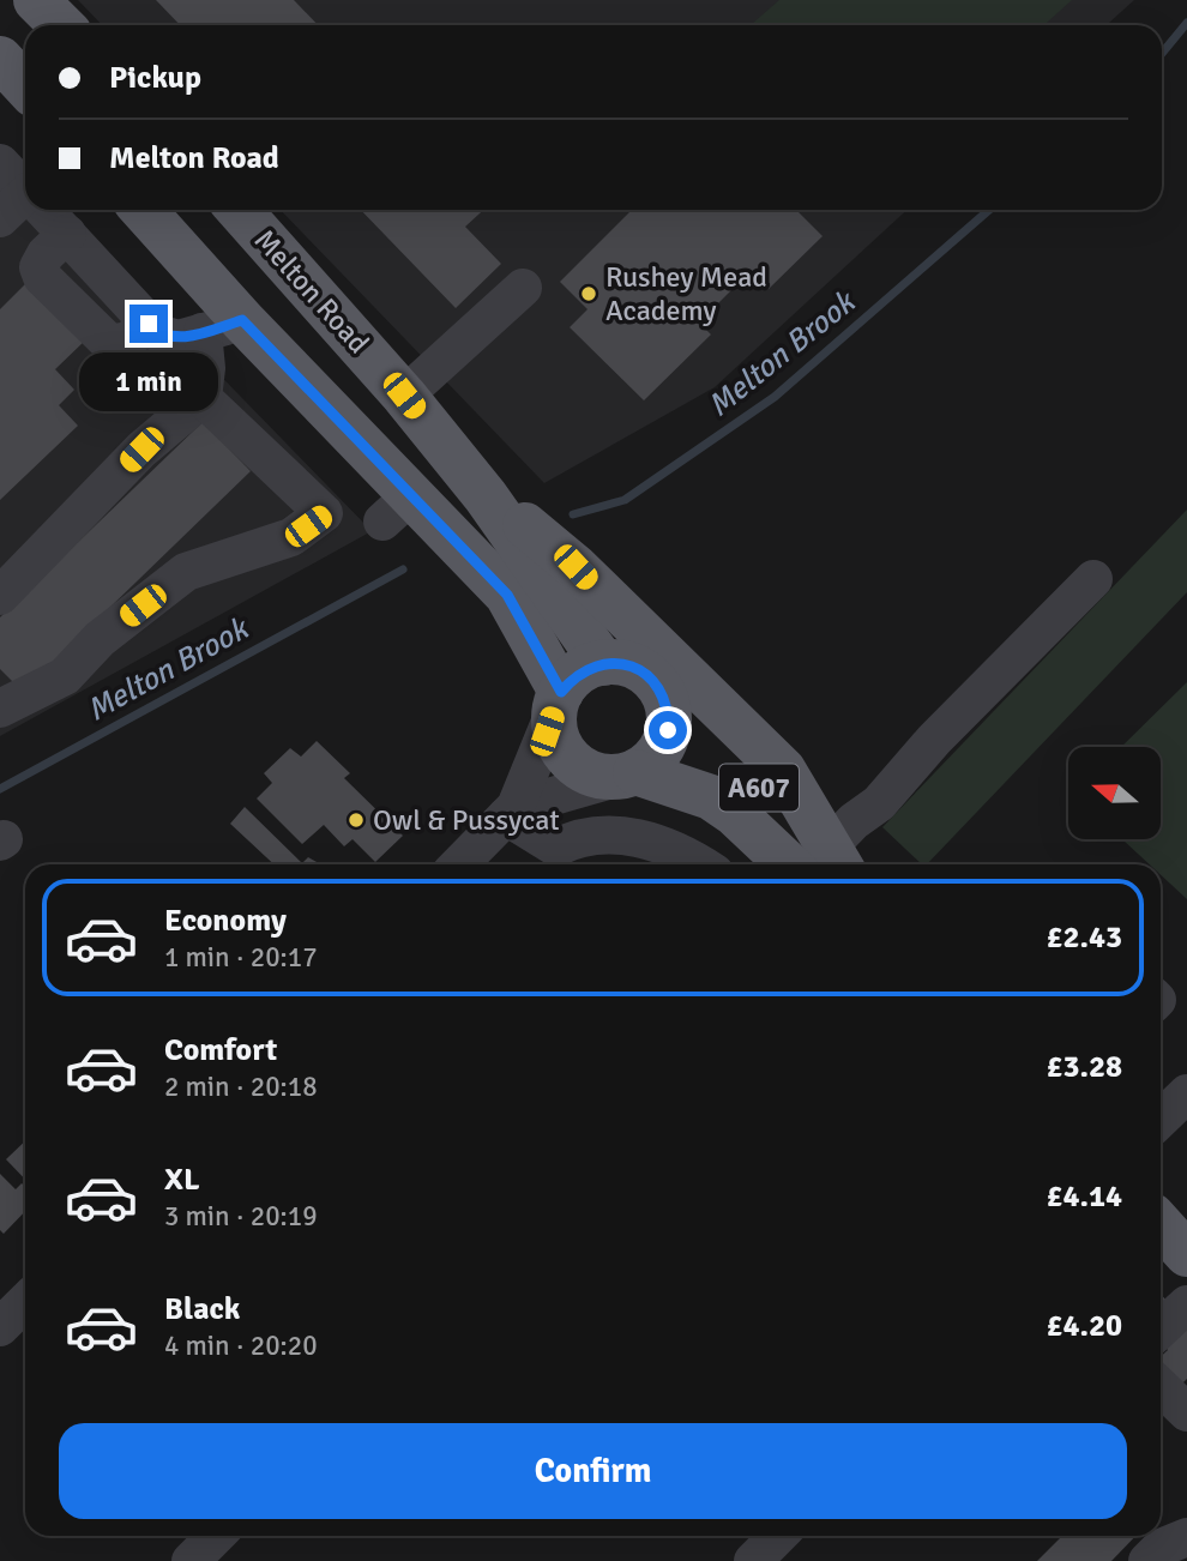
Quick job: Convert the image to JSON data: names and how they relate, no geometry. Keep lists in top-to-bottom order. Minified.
{"streets":{"main road":["Melton Road","A607"]},"crossings":[["Melton Road","A607"]],"water":["Melton Brook"],"places":["Rushey Mead Academy","Owl & Pussycat"],"north":"left","page":{"banner":["Pickup","Melton Road"],"bubble":"1 min","list":[{"name":"Economy","note":"1 min · 20:17","value":"£2.43"},{"name":"Comfort","note":"2 min · 20:18","value":"£3.28"},{"name":"XL","note":"3 min · 20:19","value":"£4.14"},{"name":"Black","note":"4 min · 20:20","value":"£4.20"}],"buttons":"Confirm"}}
